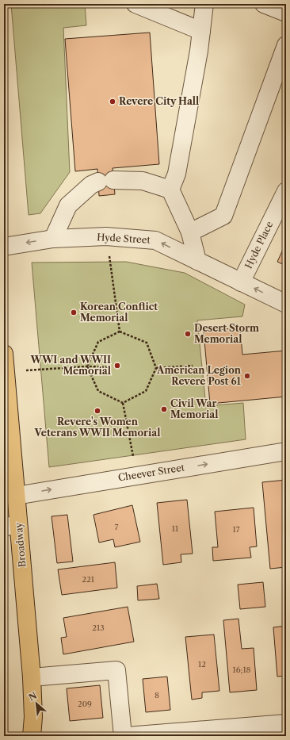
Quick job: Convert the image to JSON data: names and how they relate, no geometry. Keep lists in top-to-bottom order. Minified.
{"streets":{"main road":["Broadway"],"street":["Hyde Street","Hyde Place","Cheever Street"]},"crossings":[["Hyde Street","Hyde Place"],["Cheever Street","Broadway"]],"one_way":["Hyde Street","Cheever Street"],"places":["Revere City Hall","Korean Conflict Memorial","Desert Storm Memorial","WWI and WWII Memorial","American Legion Revere Post 61","Civil War Memorial","Revere's Women Veterans WWII Memorial"],"house_numbers":["7","11","17","221","213","12","16;18","8","209"],"north":"top left"}
